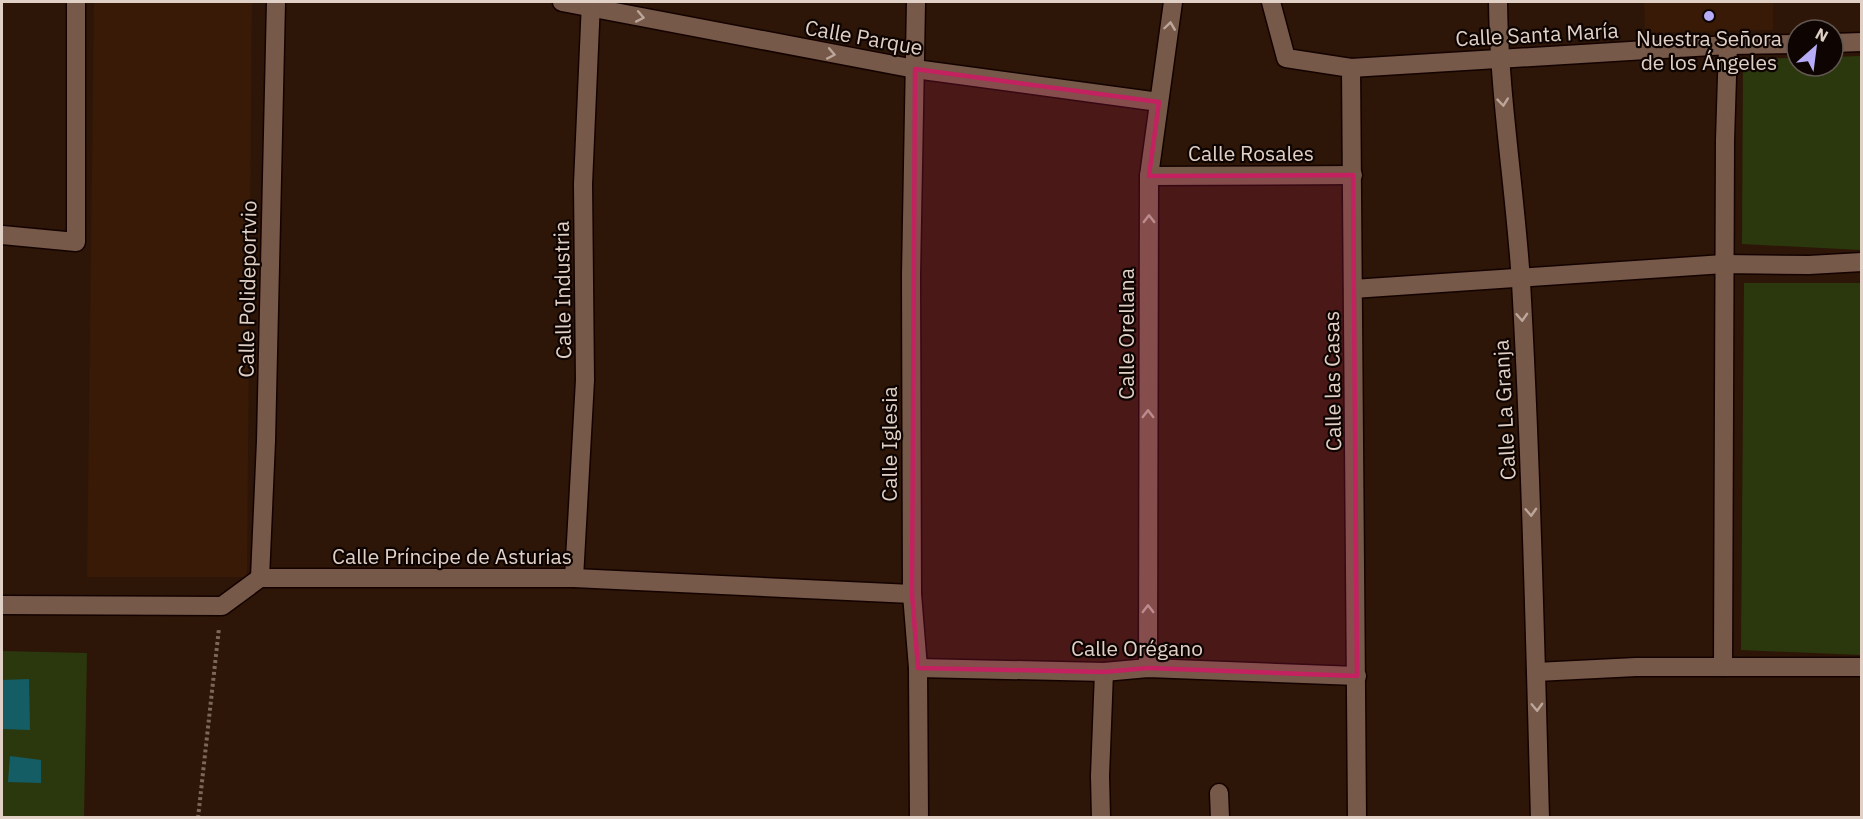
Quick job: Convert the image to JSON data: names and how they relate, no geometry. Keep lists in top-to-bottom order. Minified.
{"streets":{"street":["Calle Santa María","Calle Parque","Calle Rosales","Calle Polideportvio","Calle Industria","Calle Orellana","Calle las Casas","Calle La Granja","Calle Iglesia","Calle Príncipe de Asturias","Calle Orégano"]},"crossings":[["Calle Santa María","Calle las Casas"],["Calle Santa María","Calle La Granja"],["Calle Parque","Calle Industria"],["Calle Parque","Calle Orellana"],["Calle Parque","Calle Iglesia"],["Calle Rosales","Calle Orellana"],["Calle Rosales","Calle las Casas"],["Calle Polideportvio","Calle Príncipe de Asturias"],["Calle Industria","Calle Príncipe de Asturias"],["Calle Orellana","Calle Orégano"],["Calle las Casas","Calle Orégano"],["Calle Iglesia","Calle Príncipe de Asturias"],["Calle Iglesia","Calle Orégano"]],"one_way":["Calle Parque","Calle Orellana","Calle La Granja"],"places":["Nuestra Señora de los Ángeles"],"north":"top right"}
